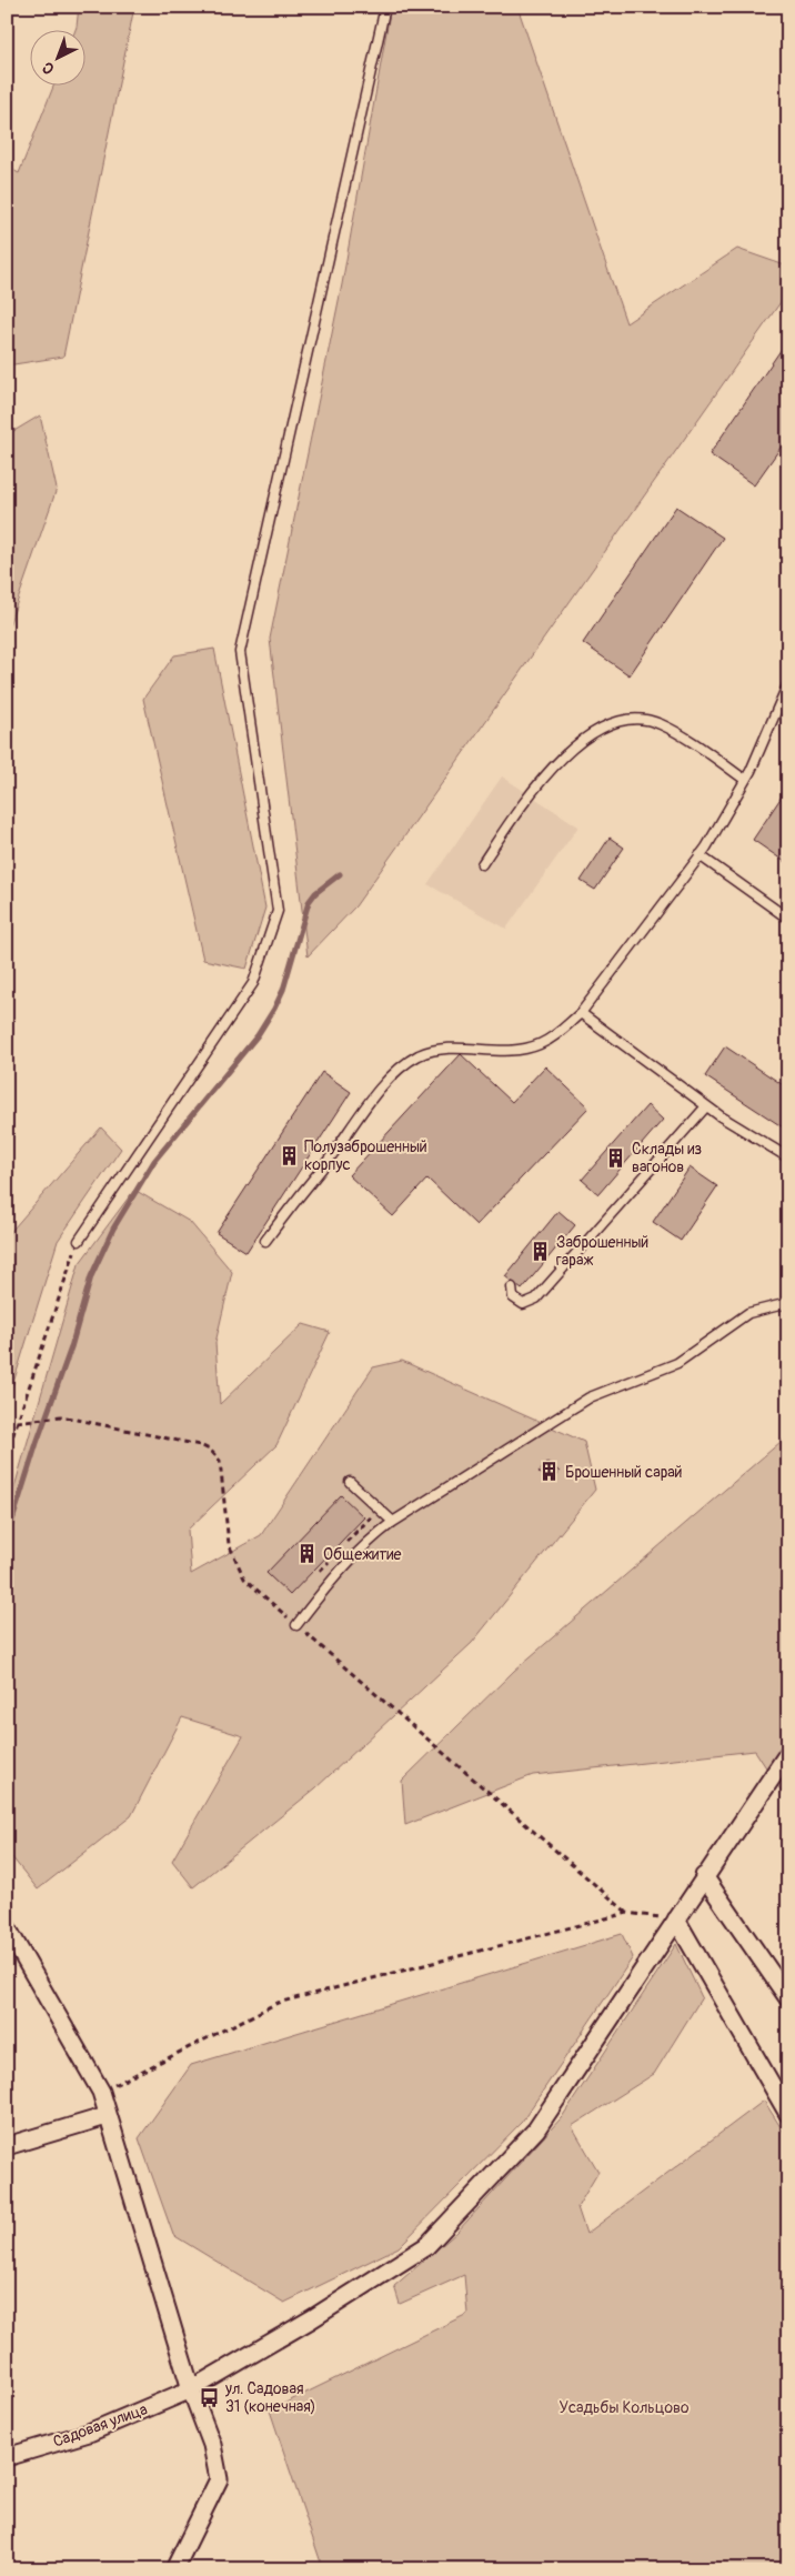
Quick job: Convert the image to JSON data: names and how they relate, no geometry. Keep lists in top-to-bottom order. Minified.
{"streets":{"street":["Садовая улица"]},"parks":["Усадьбы Кольцово"],"places":{"building":["Полузаброшенный корпус","Склады из вагонов","Заброшенный гараж","Брошенный сарай","Общежитие"],"bus stop":["ул. Садовая 31 (конечная)"]},"north":"bottom left"}
